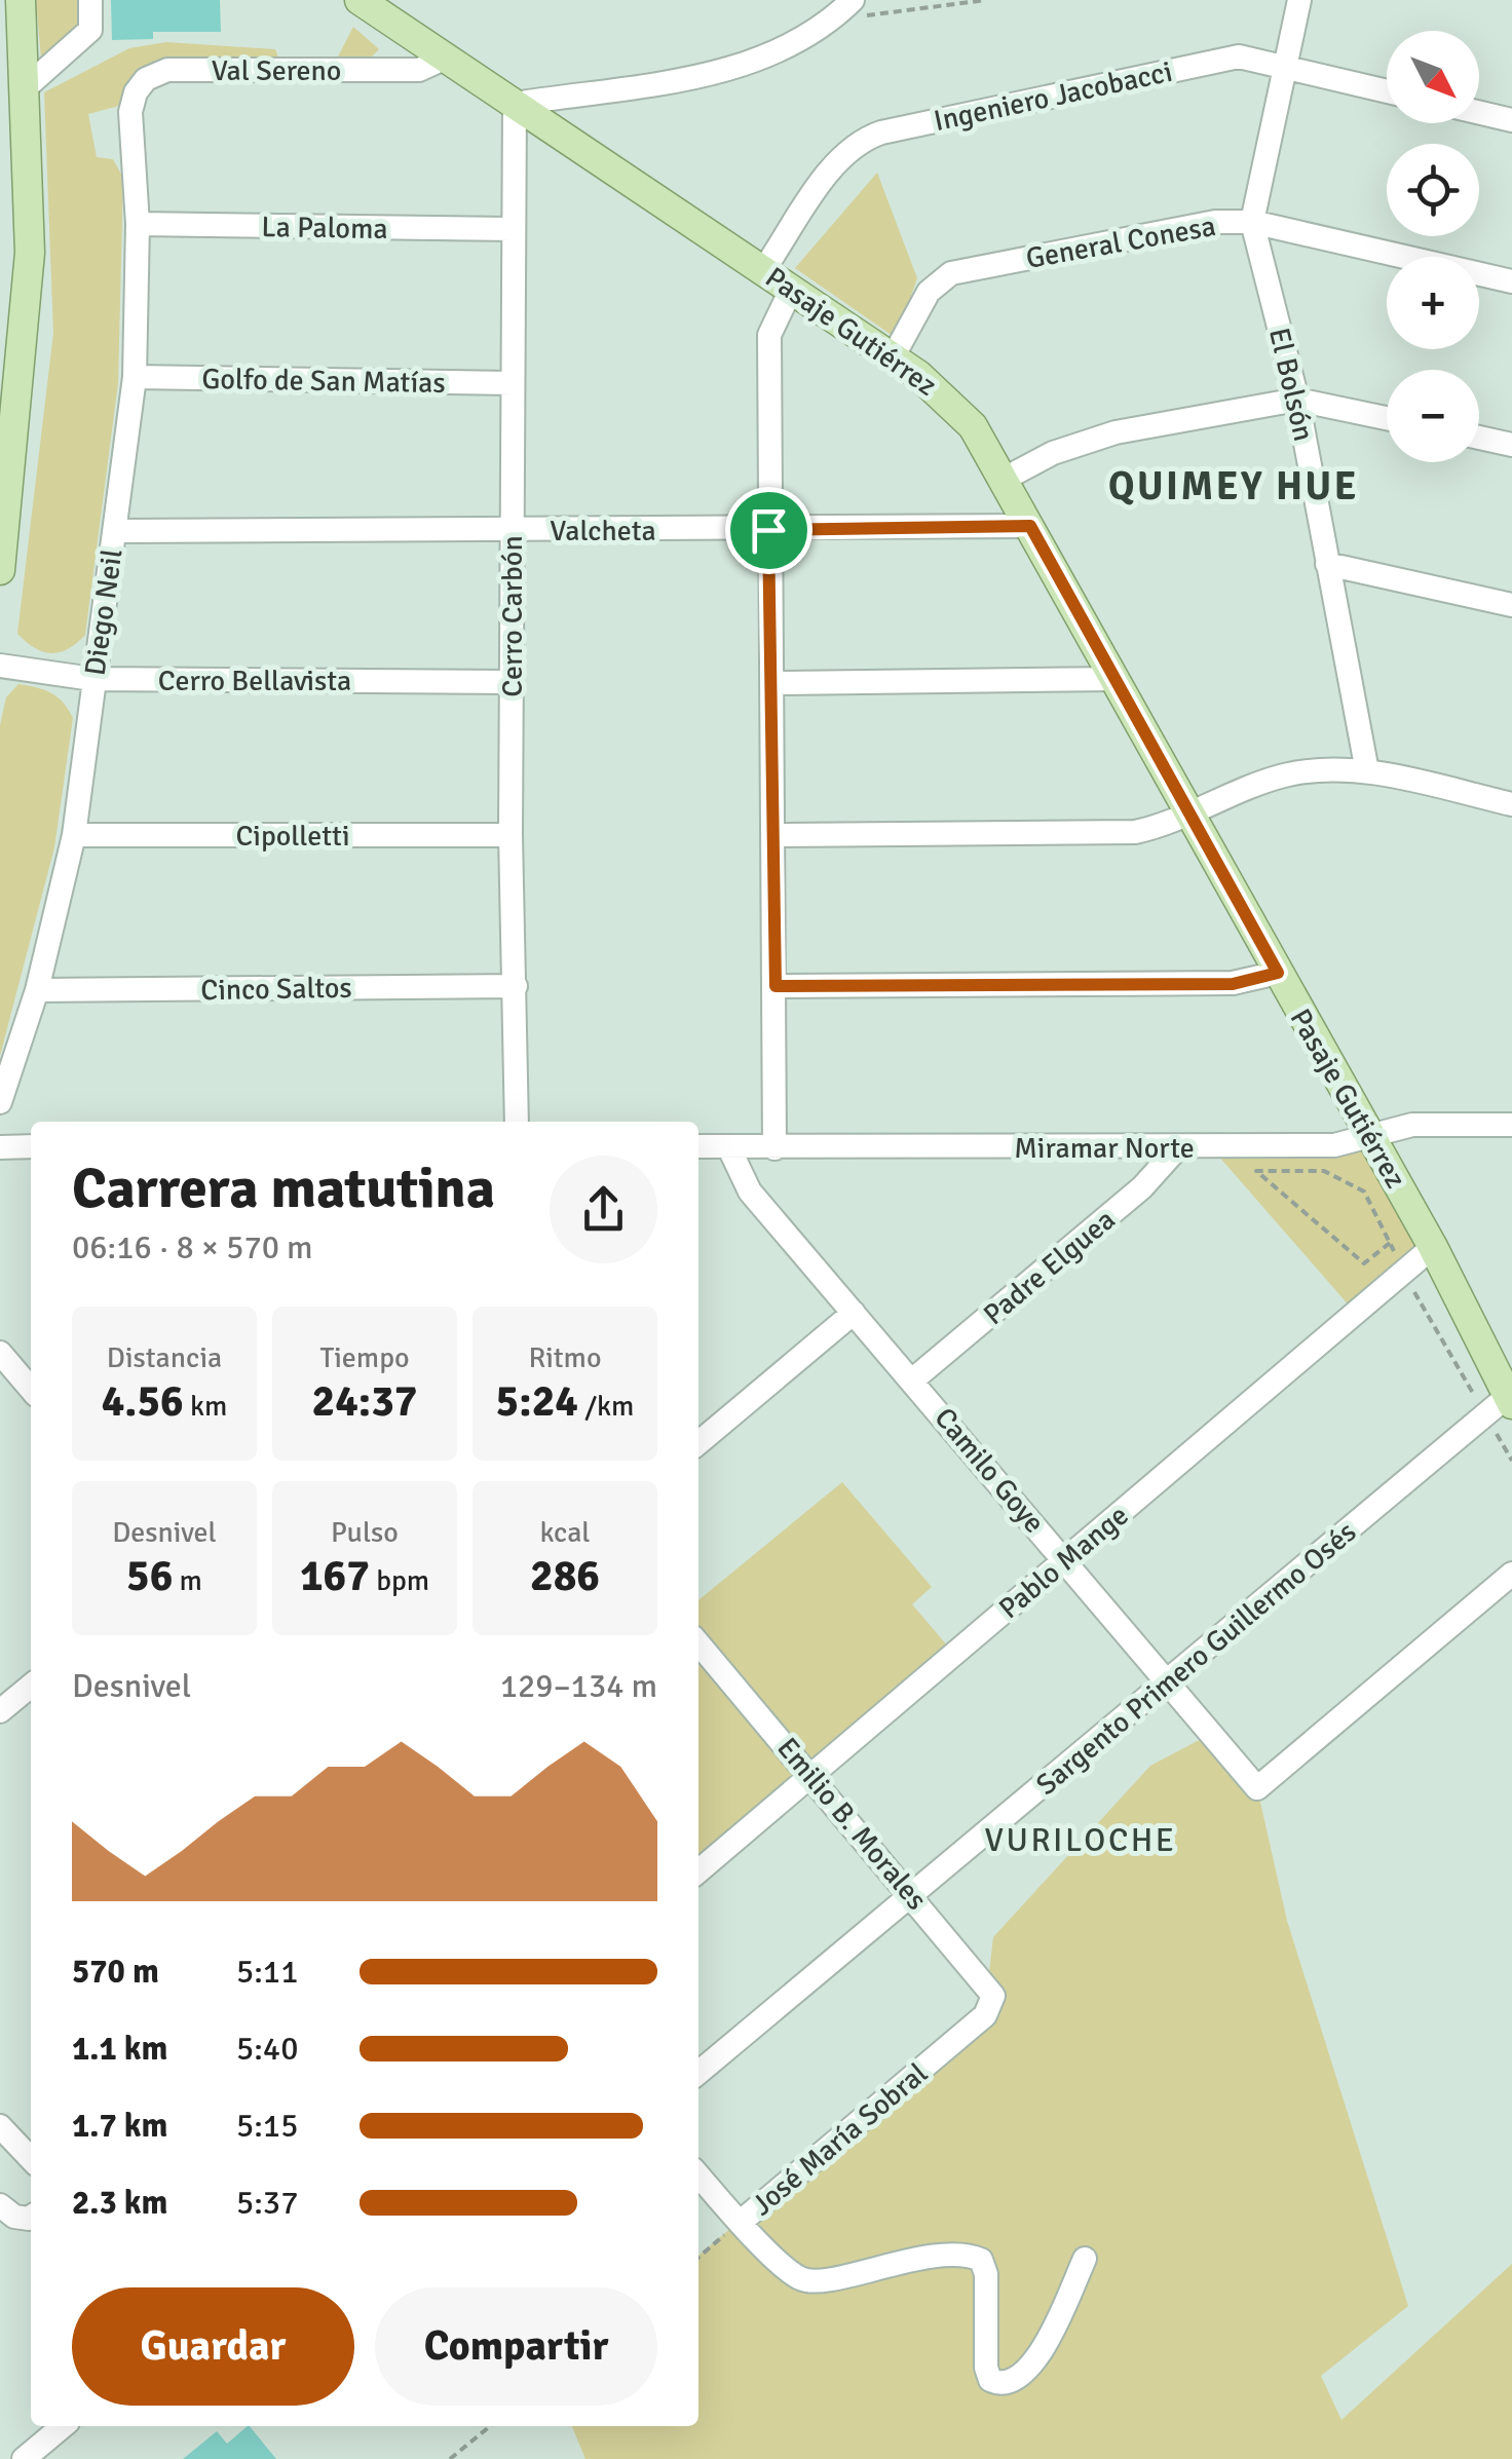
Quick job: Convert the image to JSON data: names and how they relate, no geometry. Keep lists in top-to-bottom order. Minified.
{"streets":{"main road":["Pasaje Gutiérrez"],"street":["Val Sereno","Ingeniero Jacobacci","La Paloma","General Conesa","Golfo de San Matías","El Bolsón","Valcheta","Diego Neil","Cerro Carbón","Cerro Bellavista","Cipolletti","Cinco Saltos","Miramar Norte","Padre Elguea","Camilo Goye","Pablo Mange","Sargento Primero Guillermo Osés","Emilio B. Morales","José María Sobral"]},"crossings":[["Val Sereno","Pasaje Gutiérrez"],["Val Sereno","Diego Neil"],["Ingeniero Jacobacci","Pasaje Gutiérrez"],["Ingeniero Jacobacci","El Bolsón"],["La Paloma","Diego Neil"],["La Paloma","Cerro Carbón"],["General Conesa","Pasaje Gutiérrez"],["General Conesa","El Bolsón"],["Pasaje Gutiérrez","Valcheta"],["Pasaje Gutiérrez","Cerro Carbón"],["Pasaje Gutiérrez","Miramar Norte"],["Pasaje Gutiérrez","Pablo Mange"],["Pasaje Gutiérrez","Sargento Primero Guillermo Osés"],["Golfo de San Matías","Diego Neil"],["Golfo de San Matías","Cerro Carbón"],["Valcheta","Diego Neil"],["Valcheta","Cerro Carbón"],["Diego Neil","Cerro Bellavista"],["Diego Neil","Cipolletti"],["Diego Neil","Cinco Saltos"],["Cerro Carbón","Cerro Bellavista"],["Cerro Carbón","Cipolletti"],["Cerro Carbón","Cinco Saltos"],["Miramar Norte","Padre Elguea"],["Miramar Norte","Camilo Goye"],["Padre Elguea","Camilo Goye"],["Camilo Goye","Pablo Mange"],["Camilo Goye","Sargento Primero Guillermo Osés"],["Pablo Mange","Emilio B. Morales"],["Sargento Primero Guillermo Osés","Emilio B. Morales"],["Emilio B. Morales","José María Sobral"]],"districts":["QUIMEY HUE","VURILOCHE"],"north":"bottom right","page":{"map_buttons":["+","−"],"heading":["Carrera matutina","06:16 · 8 × 570 m"],"stats":[["Distancia","4.56 km"],["Tiempo","24:37"],["Ritmo","5:24 /km"],["Desnivel","56 m"],["Pulso","167 bpm"],["kcal","286"]],"chart":["Desnivel","129–134 m"],"list":[{"name":"570 m","note":"5:11"},{"name":"1.1 km","note":"5:40"},{"name":"1.7 km","note":"5:15"},{"name":"2.3 km","note":"5:37"}],"buttons":["Guardar","Compartir"]}}
